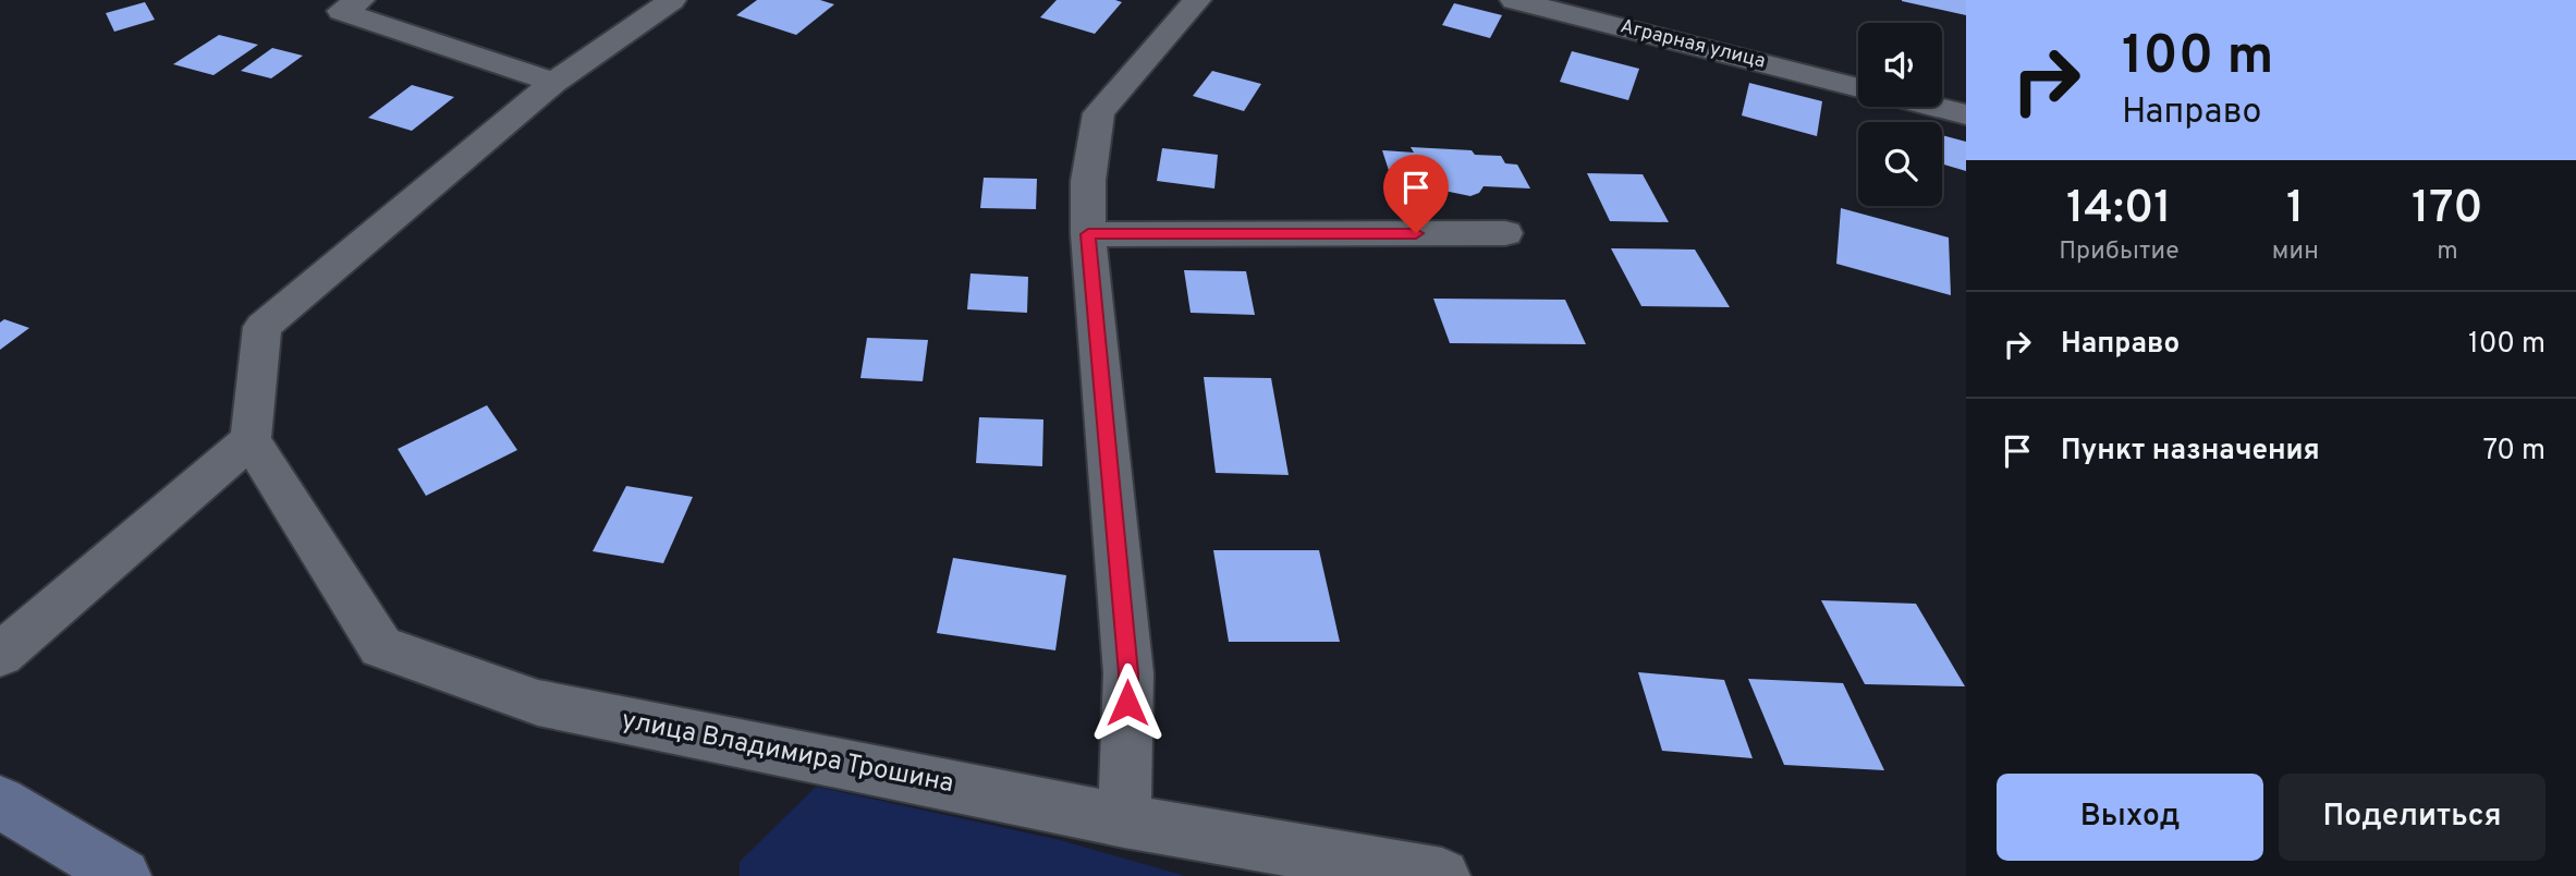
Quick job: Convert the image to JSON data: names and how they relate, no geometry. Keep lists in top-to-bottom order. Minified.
{"streets":{"street":["Аграрная улица","улица Владимира Трошина"]},"page":{"turn":["100 m","Направо"],"eta":["14:01","Прибытие","1","мин","170","m"],"list":[{"name":"Направо","value":"100 m"},{"name":"Пункт назначения","value":"70 m"}],"buttons":["Выход","Поделиться"]}}
